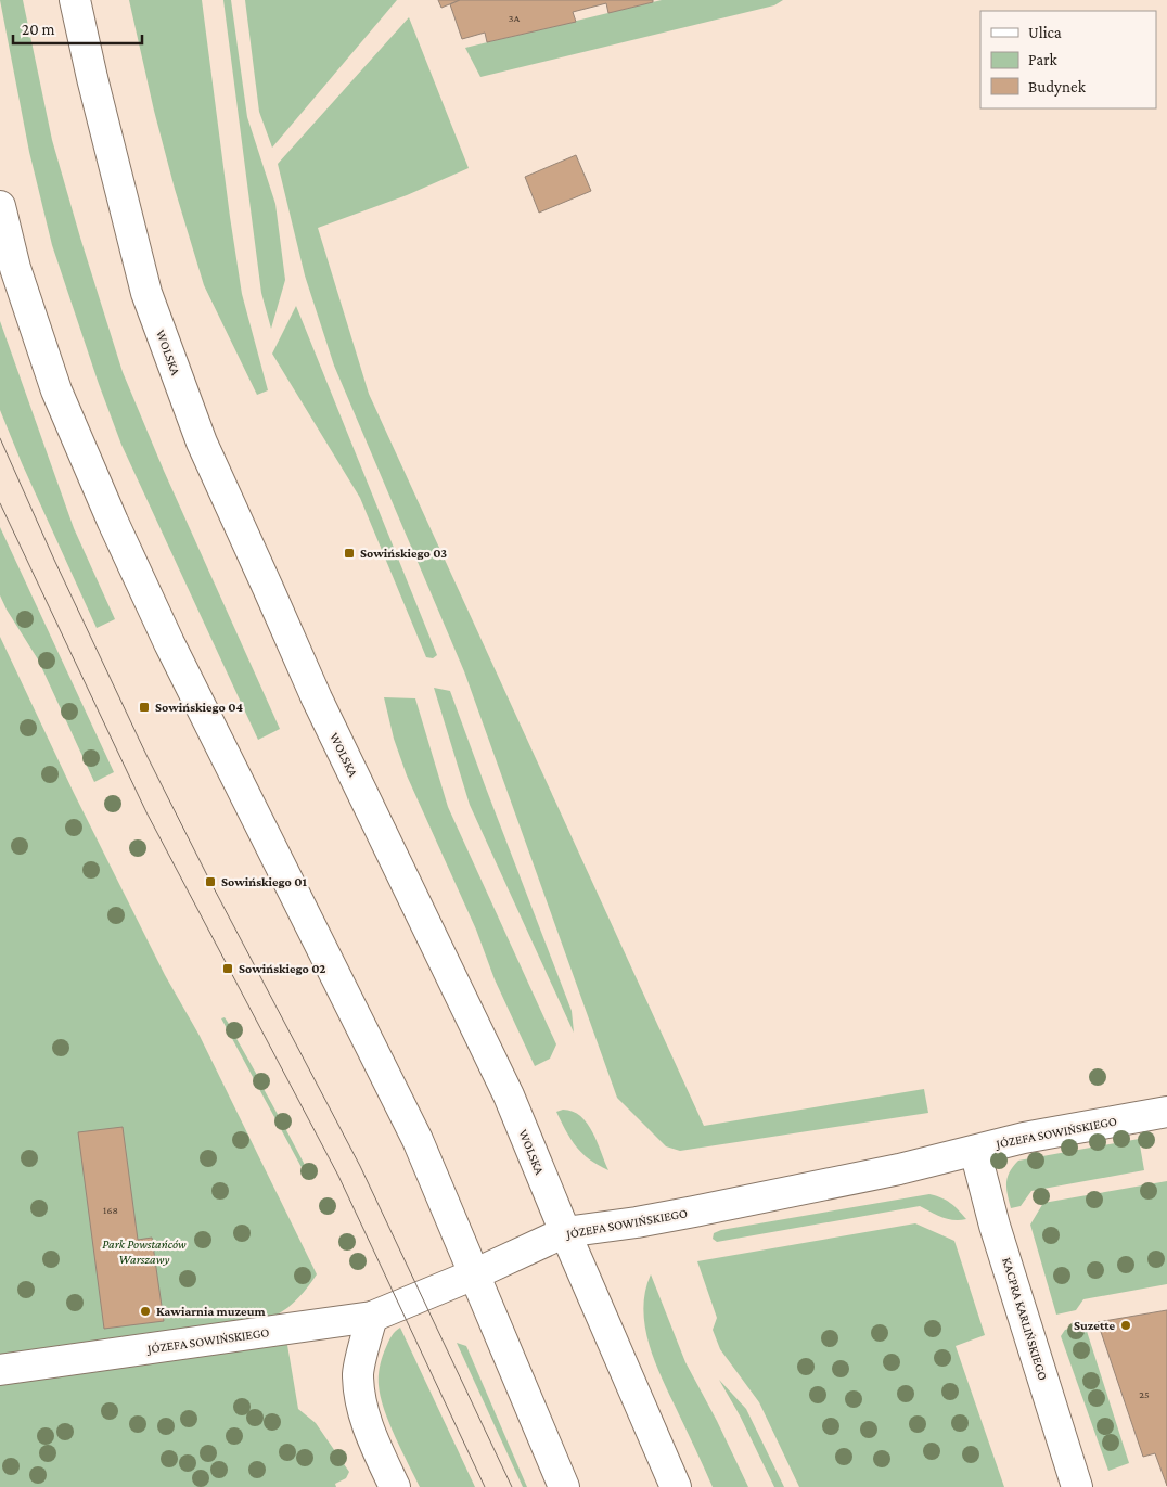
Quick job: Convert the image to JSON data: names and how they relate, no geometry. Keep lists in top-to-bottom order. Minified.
{"streets":{"main road":["WOLSKA","JÓZEFA SOWIŃSKIEGO","KACPRA KARLIŃSKIEGO"]},"crossings":[["WOLSKA","JÓZEFA SOWIŃSKIEGO"],["JÓZEFA SOWIŃSKIEGO","KACPRA KARLIŃSKIEGO"]],"parks":["Park Powstańców Warszawy"],"places":{"transit":["Sowińskiego 03","Sowińskiego 04","Sowińskiego 01","Sowińskiego 02"],"other":["Kawiarnia muzeum","Suzette"]},"house_numbers":["3A","168","25"],"legend":["Ulica","Park","Budynek"],"scale_bar":"20 m"}
